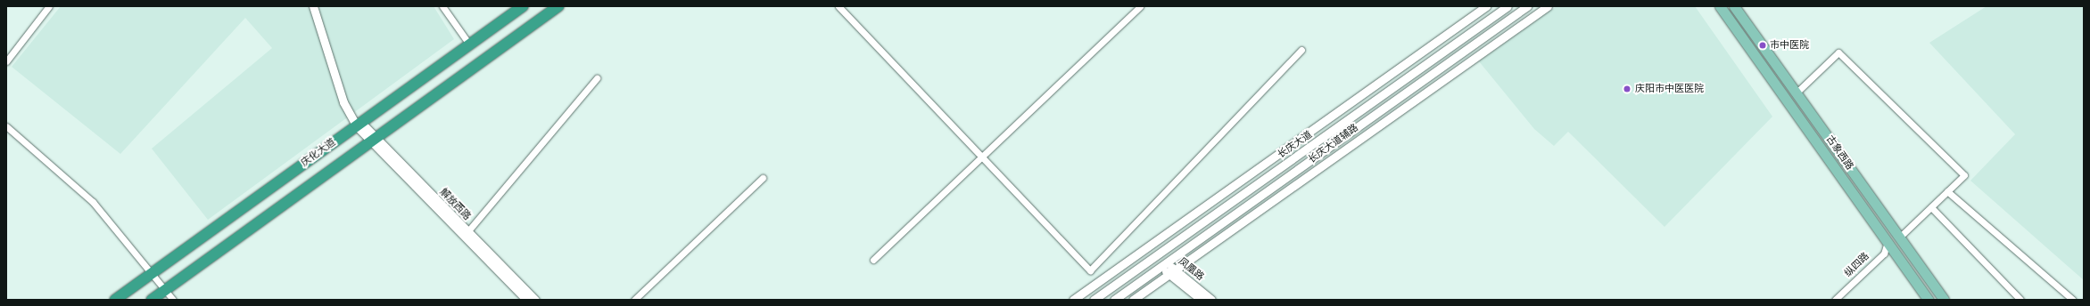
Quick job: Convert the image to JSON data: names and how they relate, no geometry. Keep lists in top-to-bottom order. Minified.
{"streets":{"highway":["庆化大道"],"main road":["古象西路"],"street":["长庆大道辅路","长庆大道","解放西路","纵四路","凤凰路"]},"crossings":[["长庆大道辅路","凤凰路"],["长庆大道","凤凰路"],["庆化大道","解放西路"],["古象西路","纵四路"]],"places":["市中医院","庆阳市中医医院"]}
